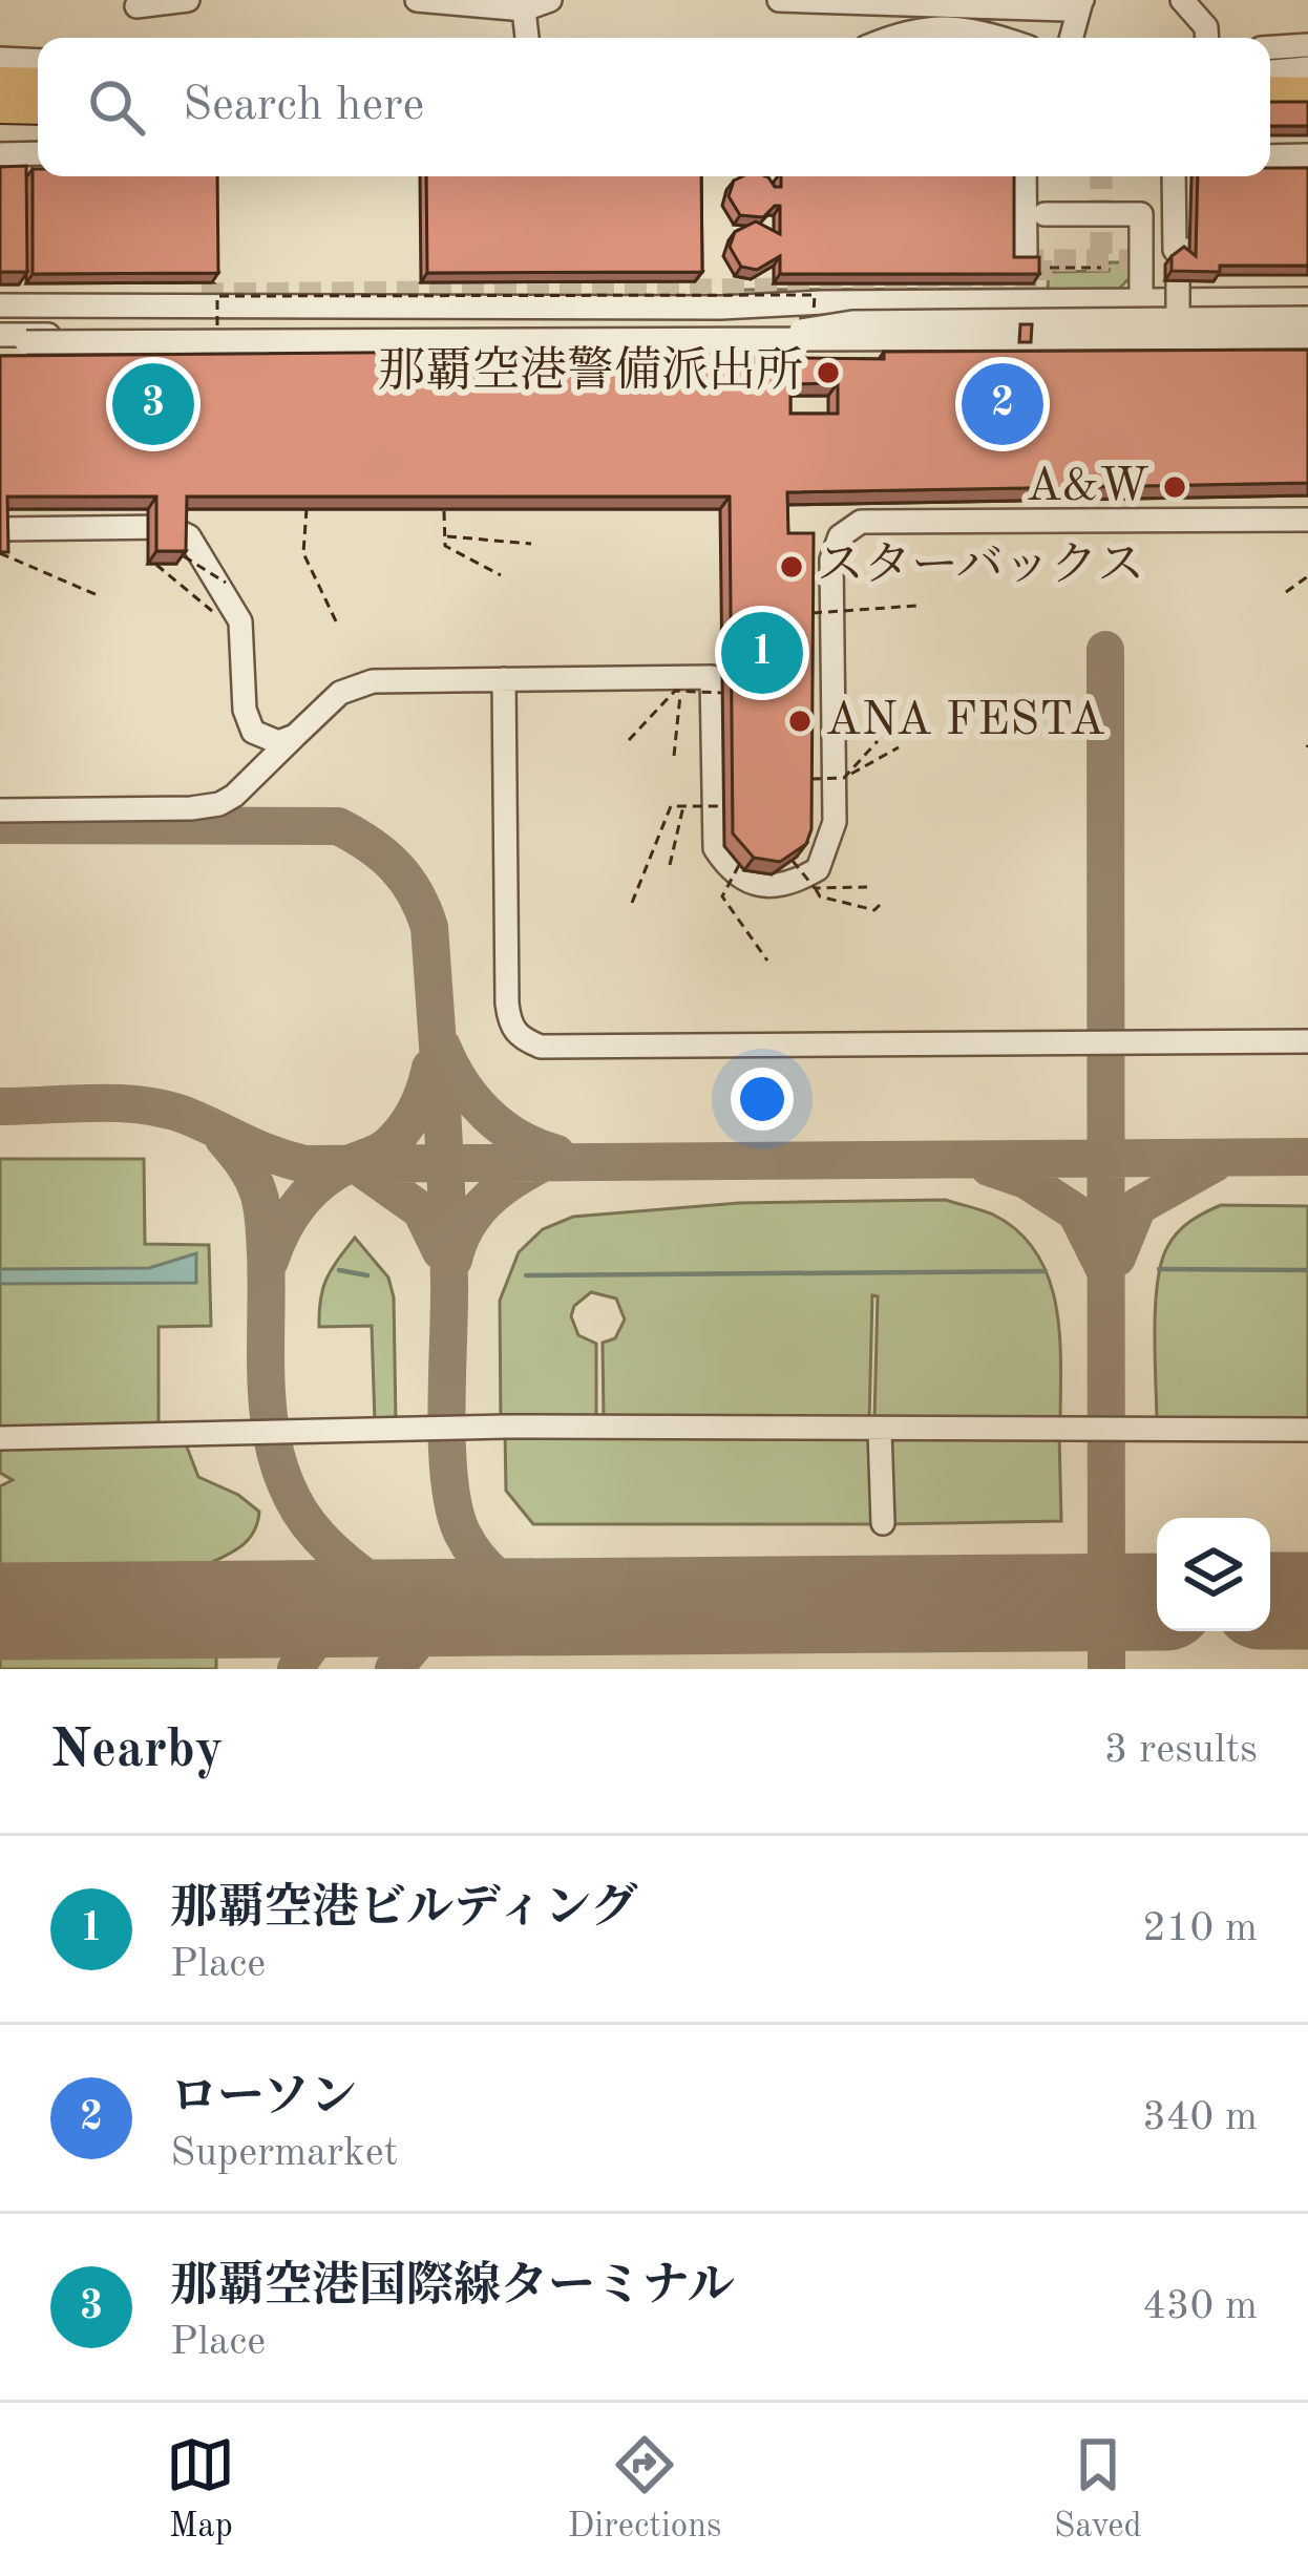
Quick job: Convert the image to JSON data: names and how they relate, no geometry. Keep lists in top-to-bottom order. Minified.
{"places":["那覇空港警備派出所","A&W","スターバックス","ANA FESTA"],"page":{"search":"Search here","pins":["2","3","1"],"heading":["Nearby","3 results"],"list":[{"mark":"1","name":"那覇空港ビルディング","note":"Place","value":"210 m"},{"mark":"2","name":"ローソン","note":"Supermarket","value":"340 m"},{"mark":"3","name":"那覇空港国際線ターミナル","note":"Place","value":"430 m"}],"nav":["Map","Directions","Saved"]}}
